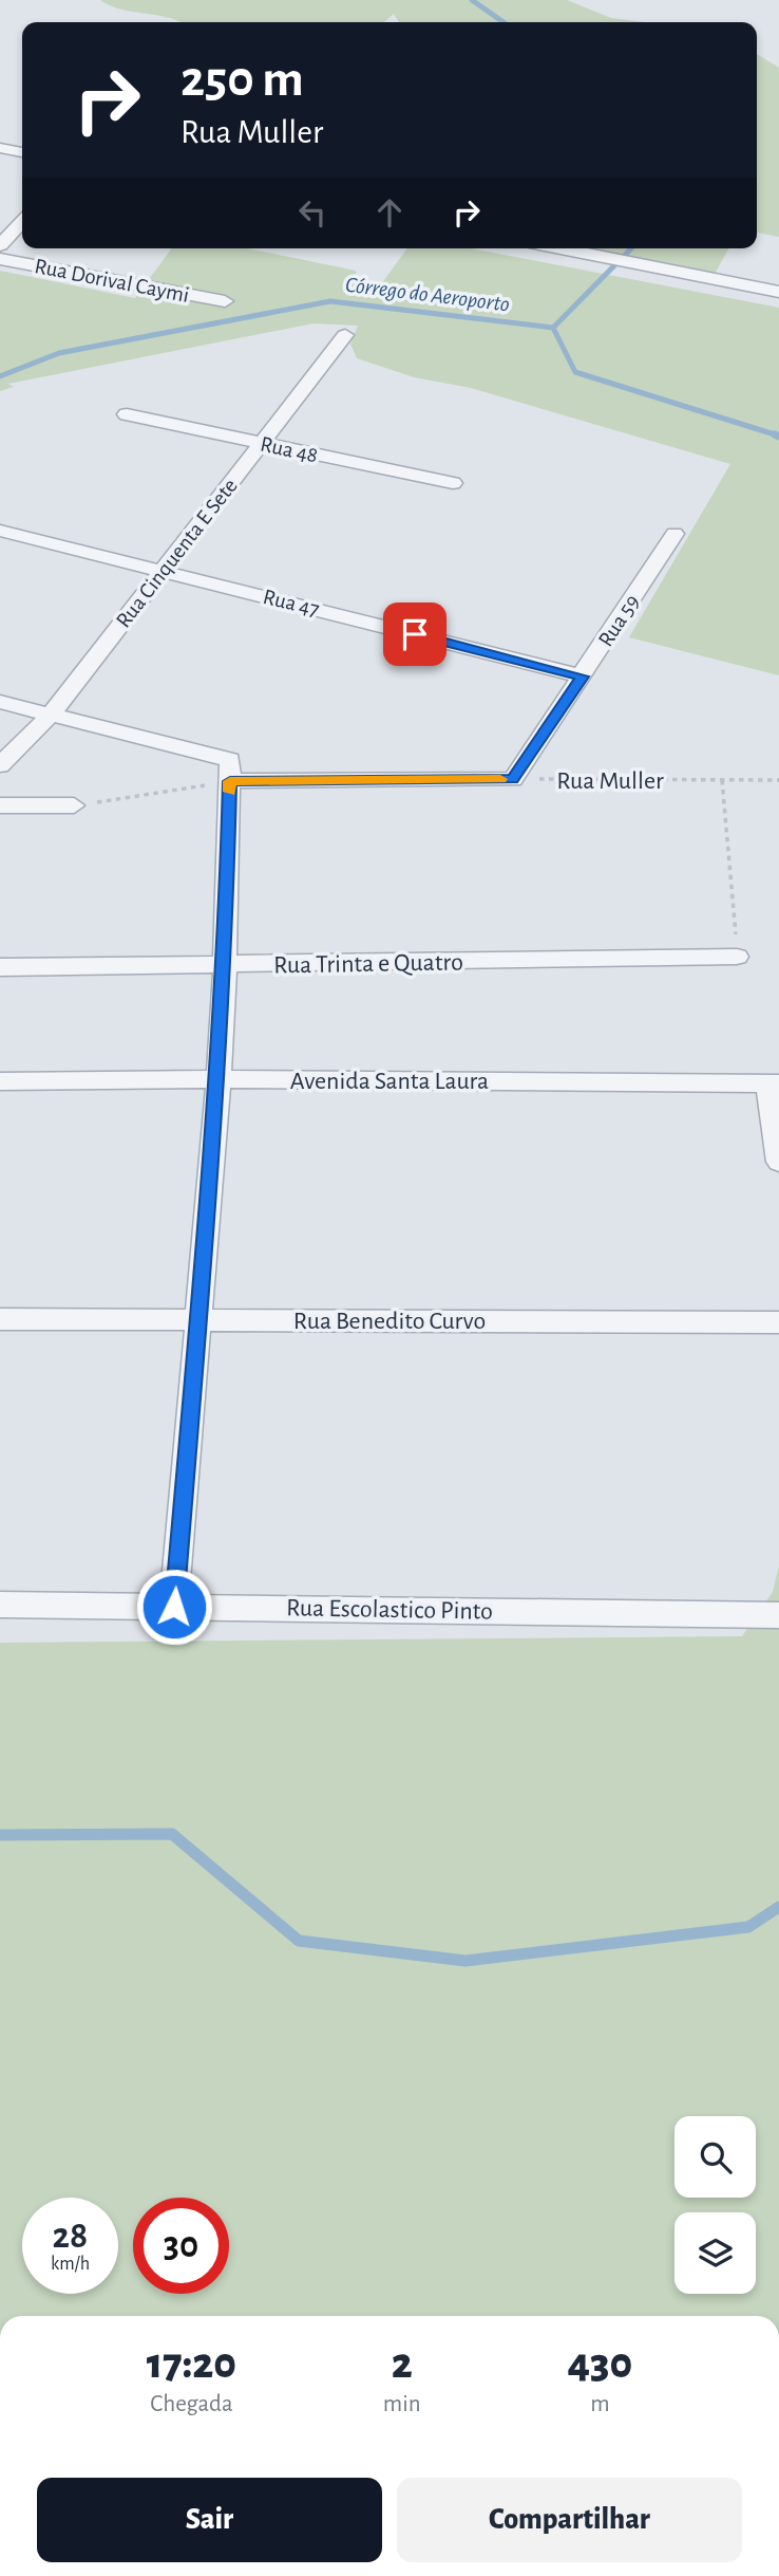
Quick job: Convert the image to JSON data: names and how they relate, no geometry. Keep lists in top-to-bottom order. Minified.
{"streets":{"street":["Rua Dorival Caymi","Rua 48","Rua Cinquenta E Sete","Rua 47","Rua 59","Rua Trinta e Quatro","Avenida Santa Laura","Rua Benedito Curvo","Rua Escolastico Pinto"],"path":["Rua Muller"]},"crossings":[["Rua 48","Rua Cinquenta E Sete"],["Rua Cinquenta E Sete","Rua 47"],["Rua 47","Rua 59"],["Rua 59","Rua Muller"]],"water":["Córrego do Aeroporto"],"page":{"turn":["250 m","Rua Muller"],"speed":"28 km/h","limit":"30","eta":["17:20","Chegada","2","min","430","m"],"buttons":["Sair","Compartilhar"]}}
